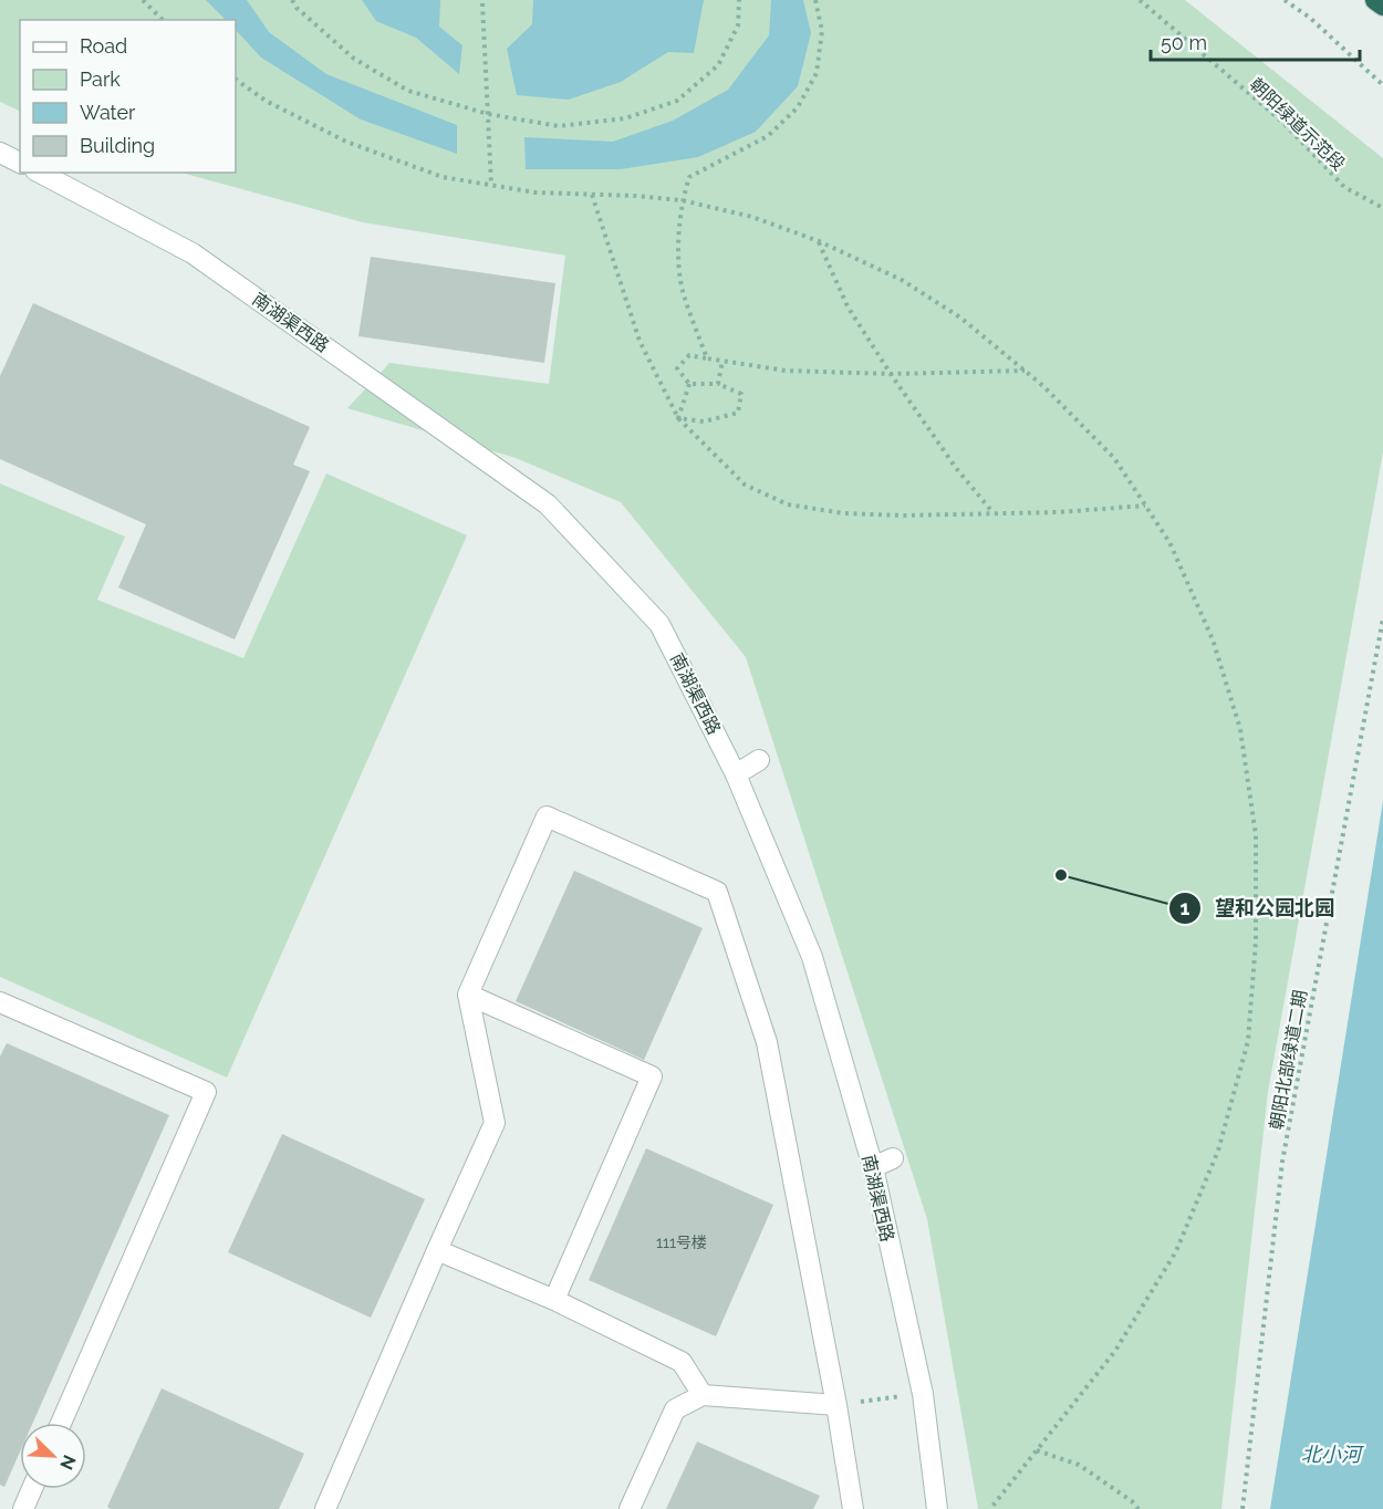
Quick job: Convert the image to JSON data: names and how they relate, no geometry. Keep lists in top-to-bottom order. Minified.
{"streets":{"street":["南湖渠西路"],"path":["朝阳绿道示范段","朝阳北部绿道二期"]},"water":["北小河"],"places":["望和公园北园"],"house_numbers":["111号楼"],"legend":["Road","Park","Water","Building"],"scale_bar":"50 m","north":"bottom right"}
